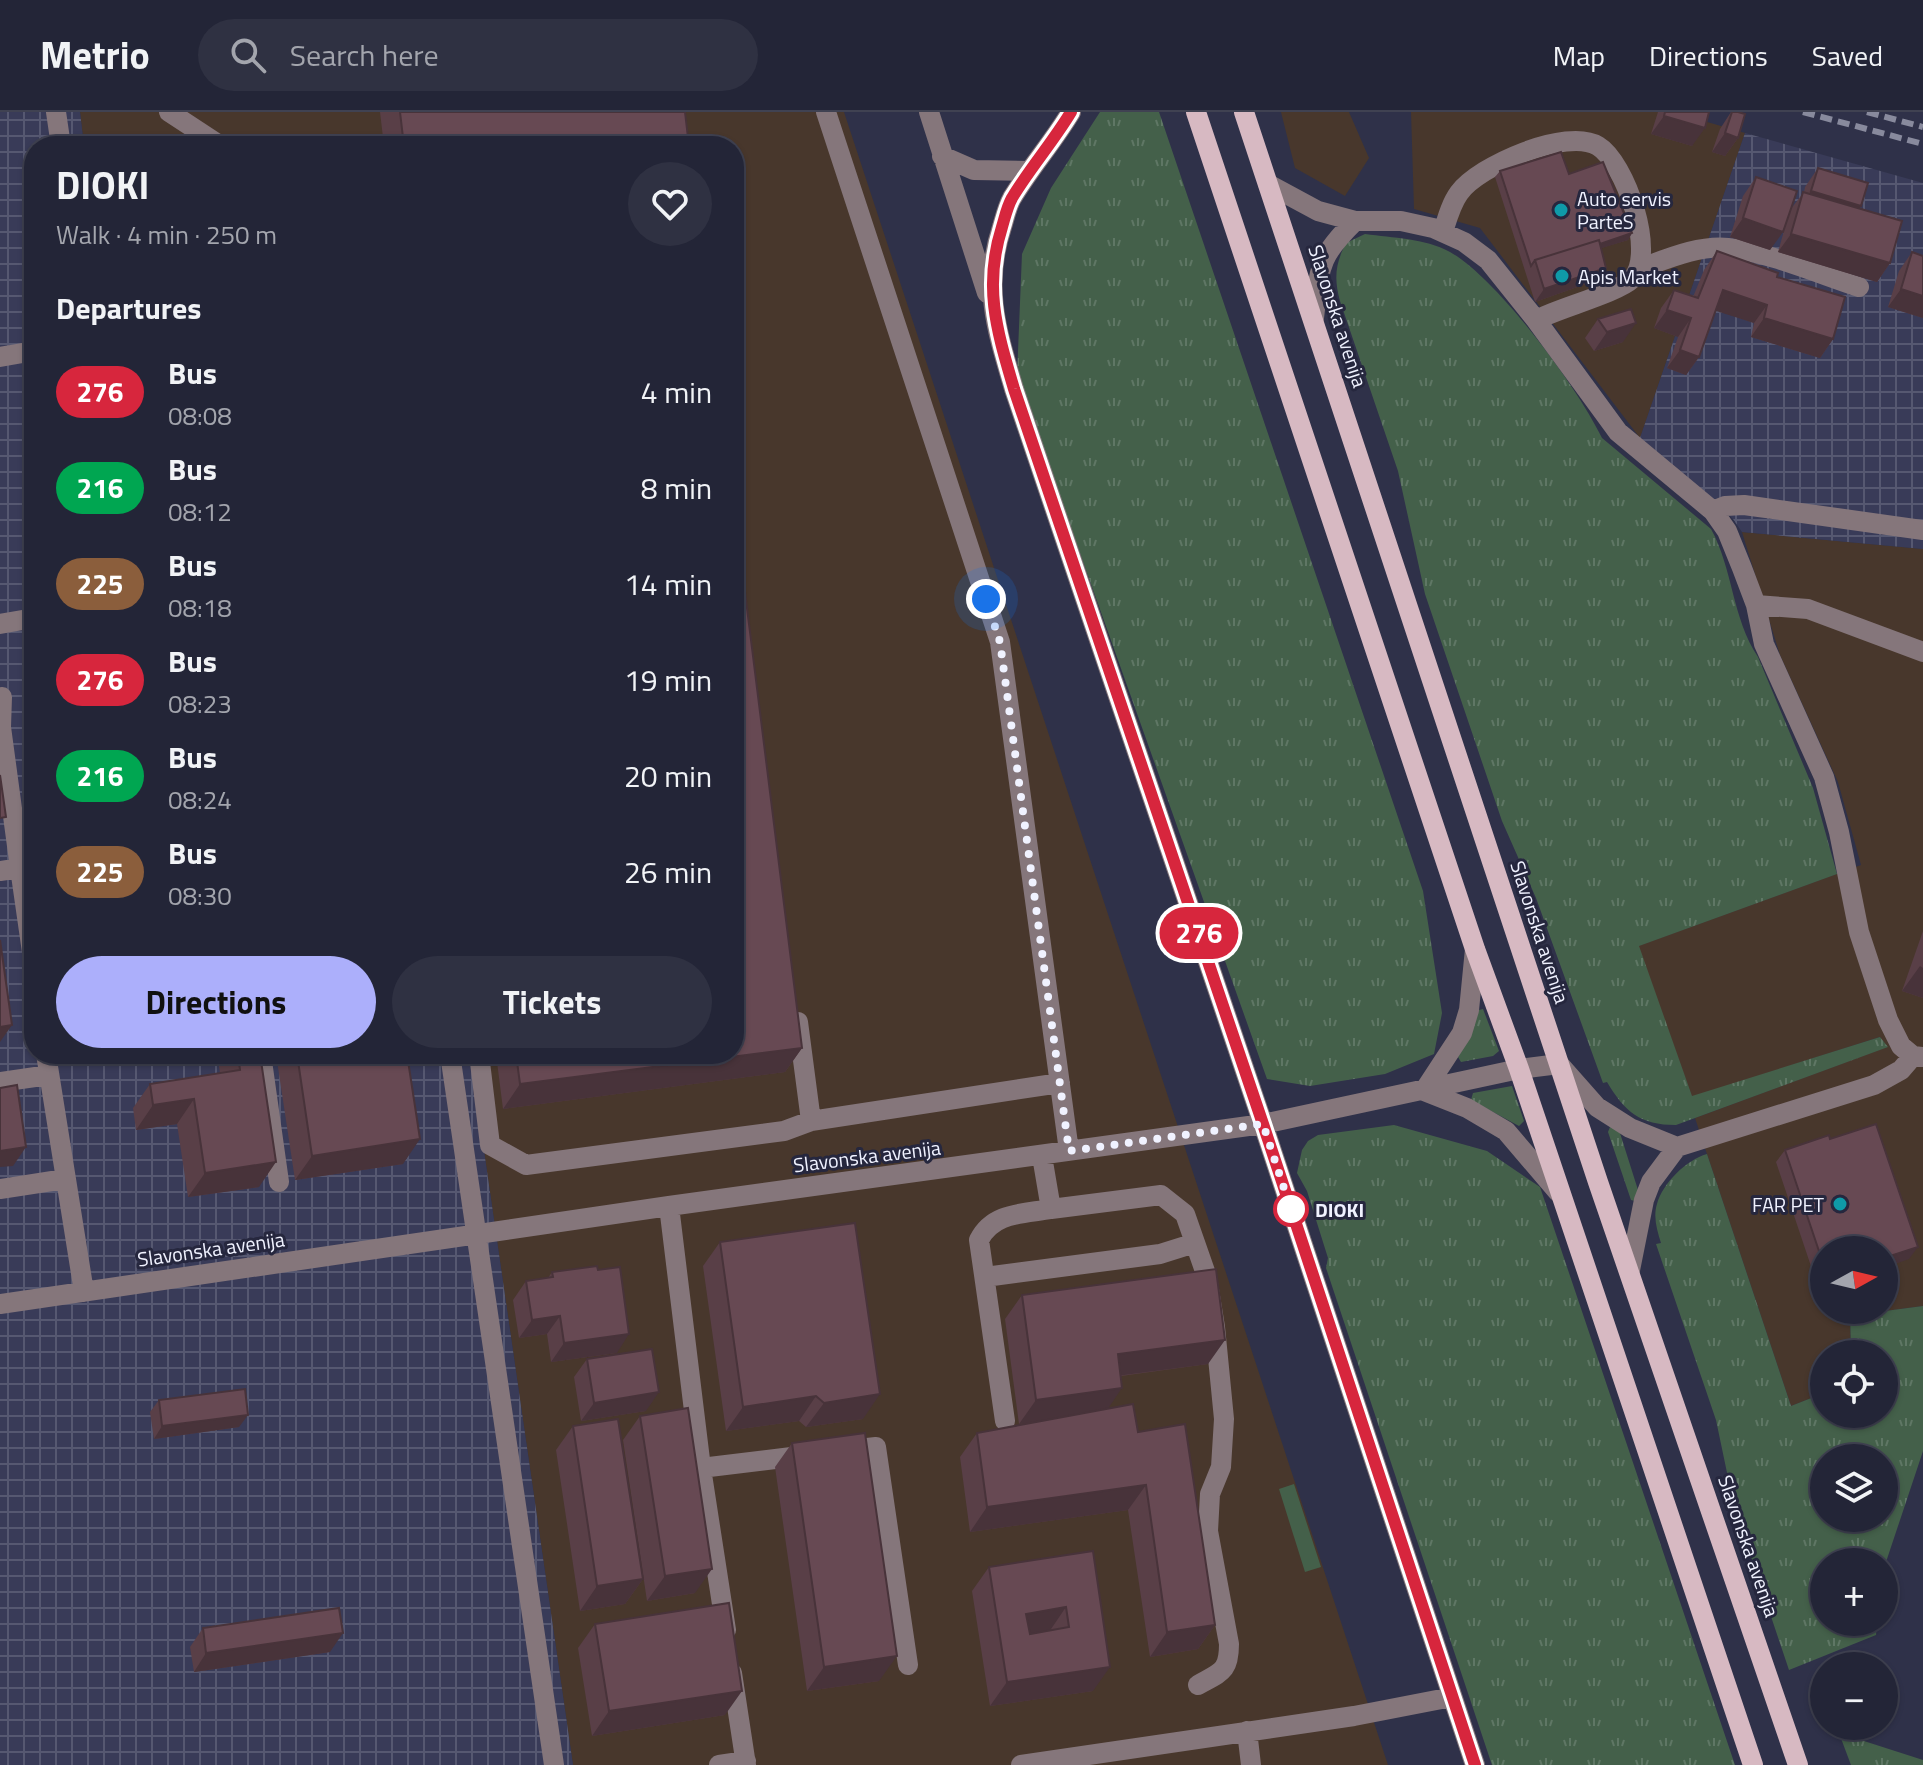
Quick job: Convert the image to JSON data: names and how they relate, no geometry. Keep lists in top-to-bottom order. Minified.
{"streets":{"main road":["Slavonska avenija"]},"places":["Auto servis ParteS","Apis Market","FAR PET","DIOKI"],"lines":["bus line 276"],"north":"right","page":{"header":"Metrio","search":"Search here","nav":["Map","Directions","Saved"],"on_map":"276","heading":[["DIOKI","Walk · 4 min · 250 m"],"Departures"],"list":[{"mark":"276","name":"Bus","note":"08:08","value":"4 min"},{"mark":"216","name":"Bus","note":"08:12","value":"8 min"},{"mark":"225","name":"Bus","note":"08:18","value":"14 min"},{"mark":"276","name":"Bus","note":"08:23","value":"19 min"},{"mark":"216","name":"Bus","note":"08:24","value":"20 min"},{"mark":"225","name":"Bus","note":"08:30","value":"26 min"}],"buttons":["Directions","Tickets"],"map_buttons":["+","−"]}}
